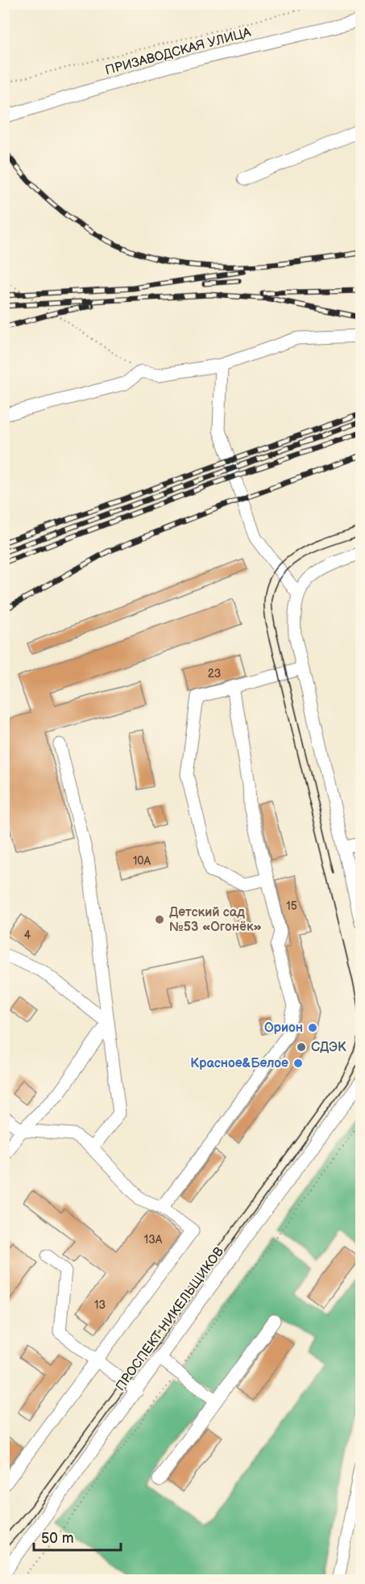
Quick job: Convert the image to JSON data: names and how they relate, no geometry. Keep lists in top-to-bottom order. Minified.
{"streets":{"street":["ПРИЗАВОДСКАЯ УЛИЦА","ПРОСПЕКТ НИКЕЛЬЩИКОВ"]},"places":["Детский сад №53 «Огонёк»","Орион","СДЭК","Красное&Белое"],"house_numbers":["23","10А","15","4","13А","13"],"scale_bar":"50 m"}
